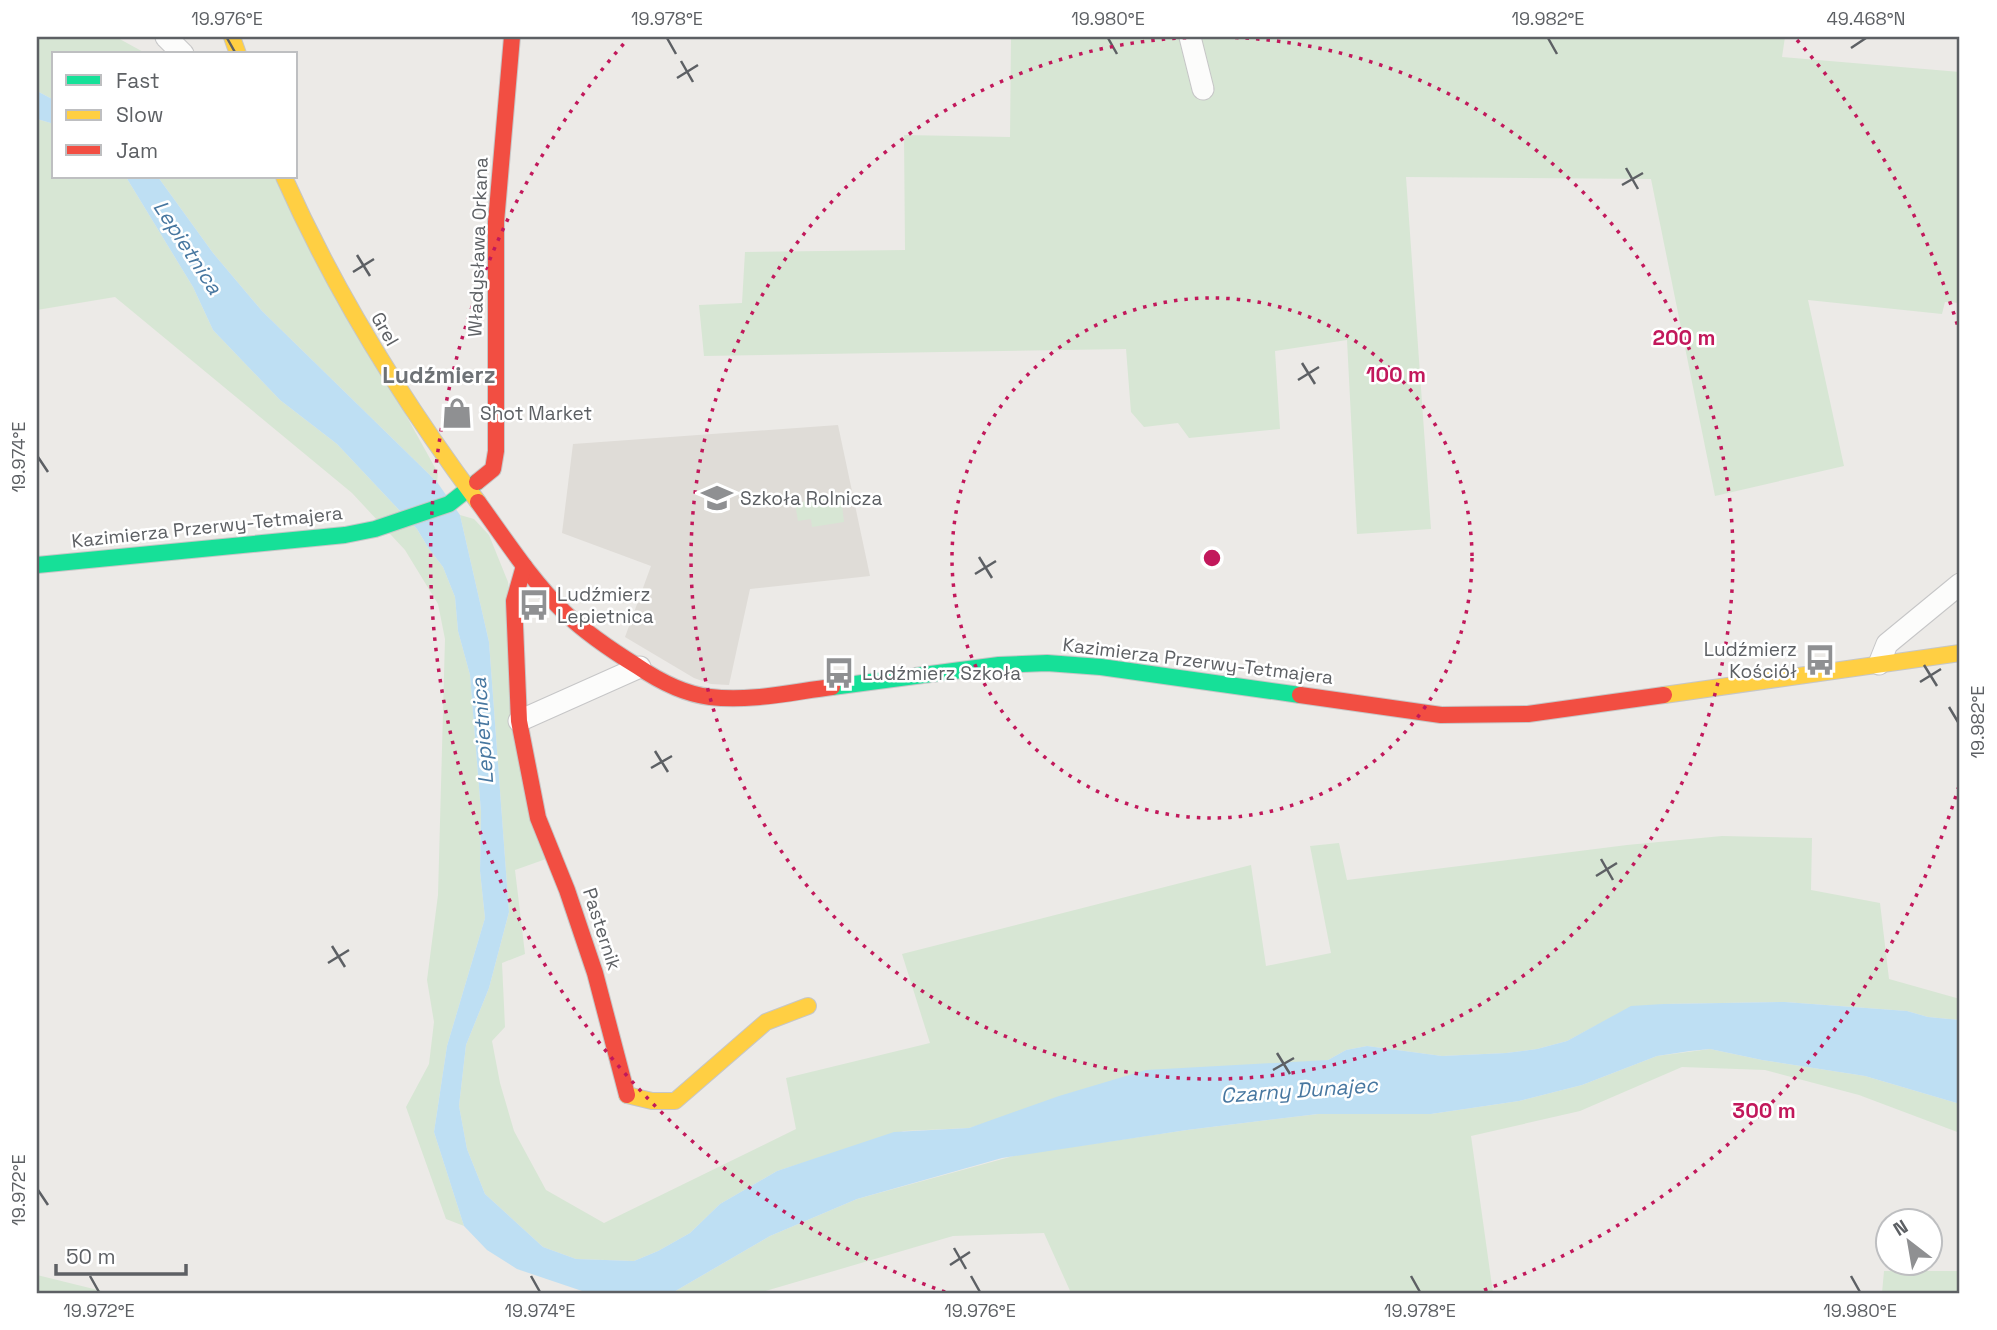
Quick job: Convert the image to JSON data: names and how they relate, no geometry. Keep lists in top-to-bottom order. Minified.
{"streets":{"street":["Władysława Orkana","Grel","Kazimierza Przerwy-Tetmajera","Pasternik"]},"crossings":[["Władysława Orkana","Grel"],["Władysława Orkana","Kazimierza Przerwy-Tetmajera"],["Grel","Kazimierza Przerwy-Tetmajera"],["Kazimierza Przerwy-Tetmajera","Pasternik"]],"districts":["Ludźmierz"],"water":["Lepietnica","Czarny Dunajec"],"places":{"shop":["Shot Market"],"school or university":["Szkoła Rolnicza"],"bus stop":["Ludźmierz Lepietnica","Ludźmierz Kościół","Ludźmierz Szkoła"]},"legend":["Fast","Slow","Jam"],"scale_bar":"50 m","north":"top left","coordinates":["19.976°E","19.978°E","19.980°E","19.982°E","49.468°N","19.974°E","19.972°E"],"rings":["200 m","100 m","300 m"]}
